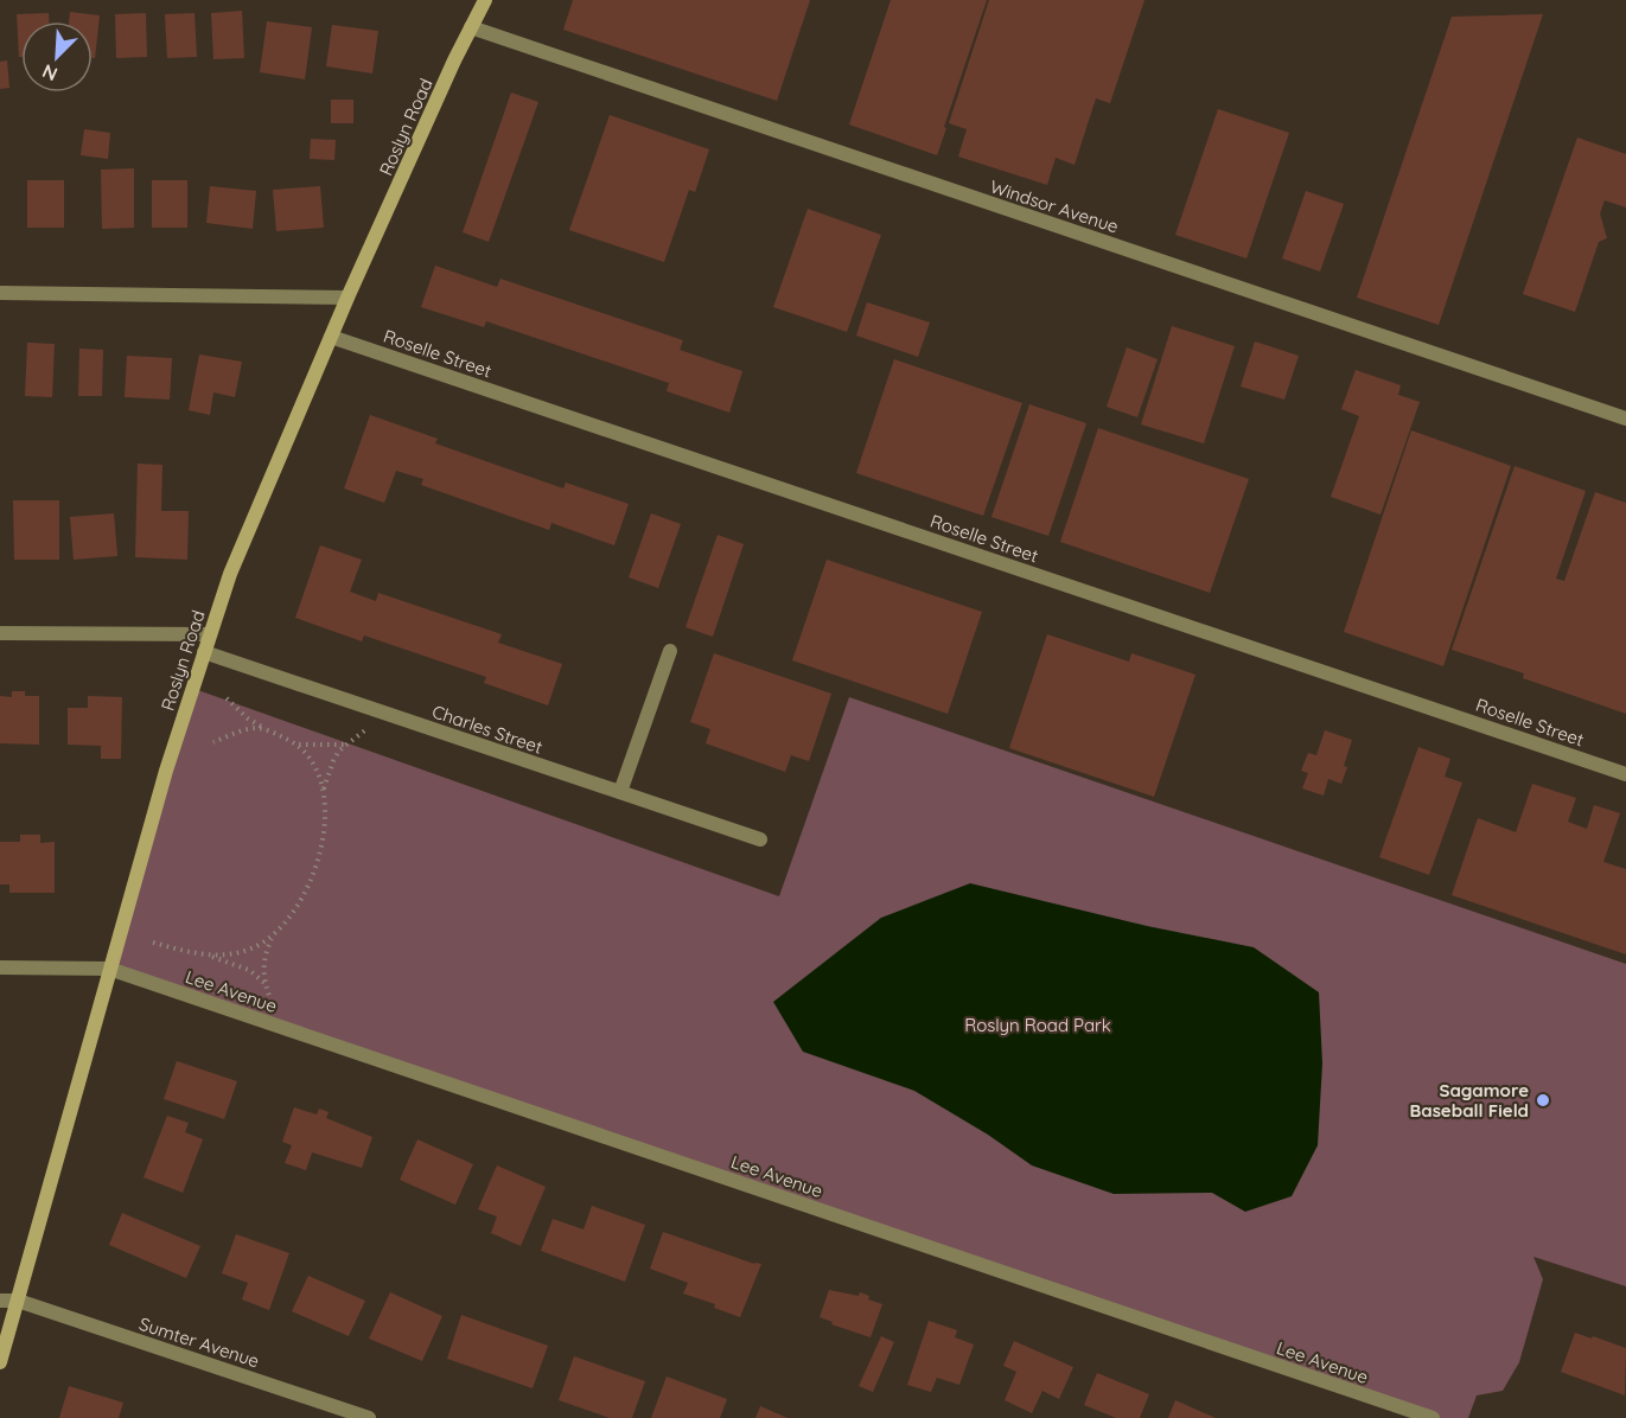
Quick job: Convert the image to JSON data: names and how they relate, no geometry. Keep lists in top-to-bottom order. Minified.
{"streets":{"main road":["Roslyn Road"],"street":["Windsor Avenue","Roselle Street","Charles Street","Lee Avenue","Sumter Avenue"]},"crossings":[["Roslyn Road","Windsor Avenue"],["Roslyn Road","Roselle Street"],["Roslyn Road","Charles Street"],["Roslyn Road","Lee Avenue"],["Roslyn Road","Sumter Avenue"]],"parks":["Roslyn Road Park"],"places":["Sagamore Baseball Field"],"north":"bottom left"}
